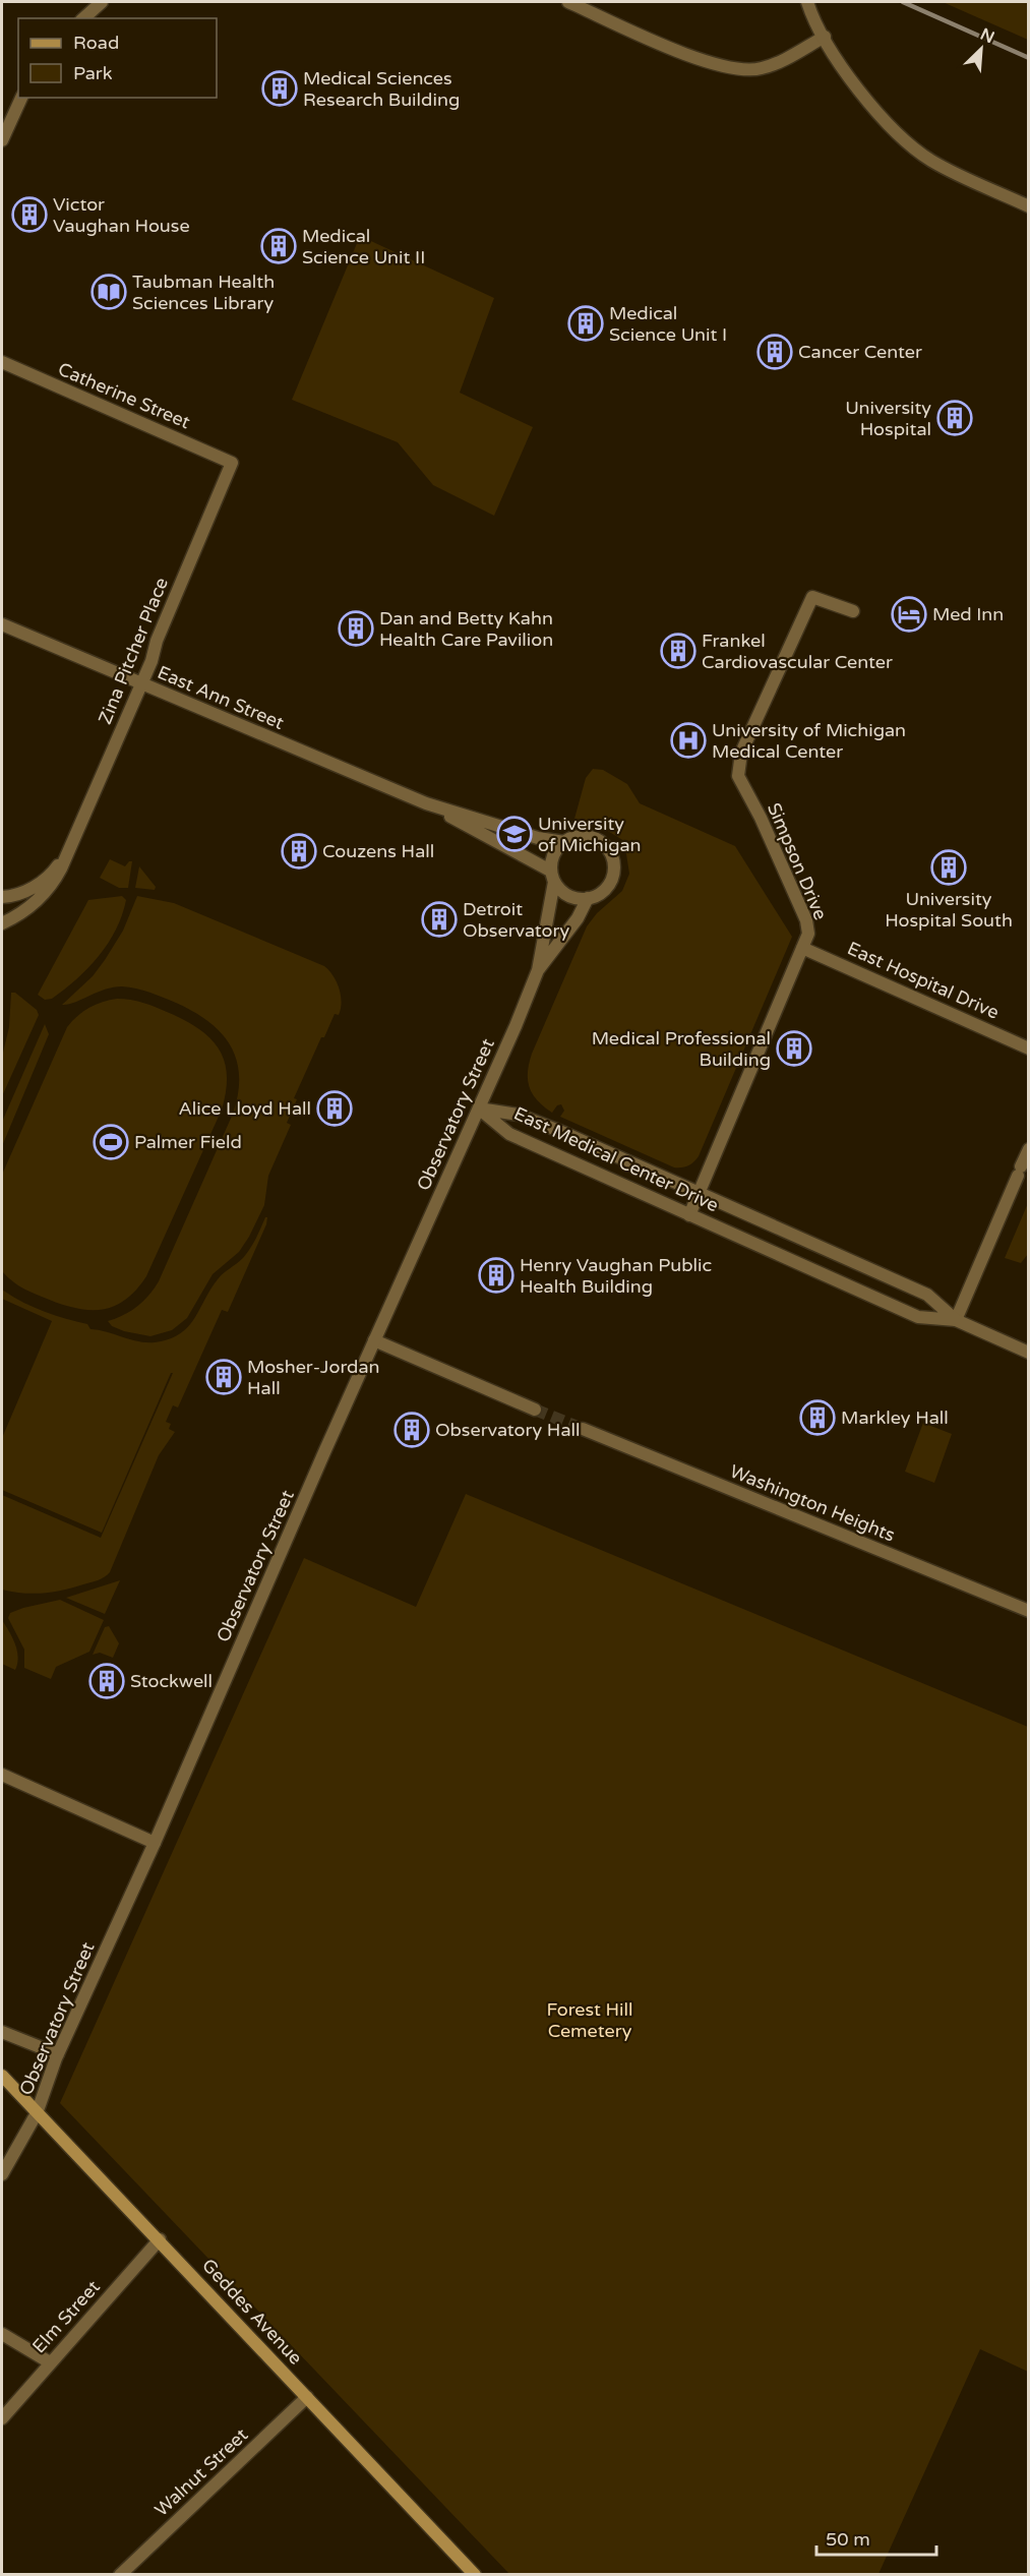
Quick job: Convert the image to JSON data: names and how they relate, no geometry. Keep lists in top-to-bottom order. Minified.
{"streets":{"main road":["Geddes Avenue"],"street":["Catherine Street","Zina Pitcher Place","East Ann Street","Simpson Drive","East Hospital Drive","Observatory Street","East Medical Center Drive","Washington Heights","Elm Street","Walnut Street"]},"crossings":[["Catherine Street","Zina Pitcher Place"],["Zina Pitcher Place","East Ann Street"],["East Ann Street","Observatory Street"],["Simpson Drive","East Hospital Drive"],["Simpson Drive","East Medical Center Drive"],["Observatory Street","East Medical Center Drive"],["Observatory Street","Geddes Avenue"],["Geddes Avenue","Elm Street"],["Geddes Avenue","Walnut Street"]],"parks":["Forest Hill Cemetery"],"places":{"building":["Medical Sciences Research Building","Victor Vaughan House","Medical Science Unit II","Medical Science Unit I","Cancer Center","University Hospital","Dan and Betty Kahn Health Care Pavilion","Frankel Cardiovascular Center","Couzens Hall","University Hospital South","Detroit Observatory","Medical Professional Building","Alice Lloyd Hall","Henry Vaughan Public Health Building","Mosher-Jordan Hall","Markley Hall","Observatory Hall","Stockwell"],"library":["Taubman Health Sciences Library"],"hotel":["Med Inn"],"hospital":["University of Michigan Medical Center"],"school or university":["University of Michigan"],"sports":["Palmer Field"]},"legend":["Road","Park"],"scale_bar":"50 m","north":"top right"}
